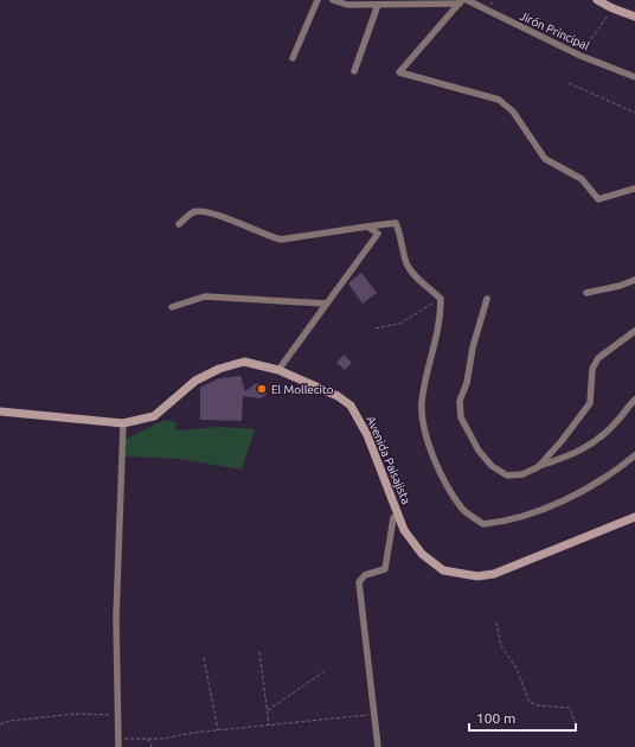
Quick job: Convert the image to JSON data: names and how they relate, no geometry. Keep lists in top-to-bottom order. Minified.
{"streets":{"main road":["Avenida Paisajista"],"street":["Jirón Principal"]},"places":["El Mollecito"],"scale_bar":"100 m"}
